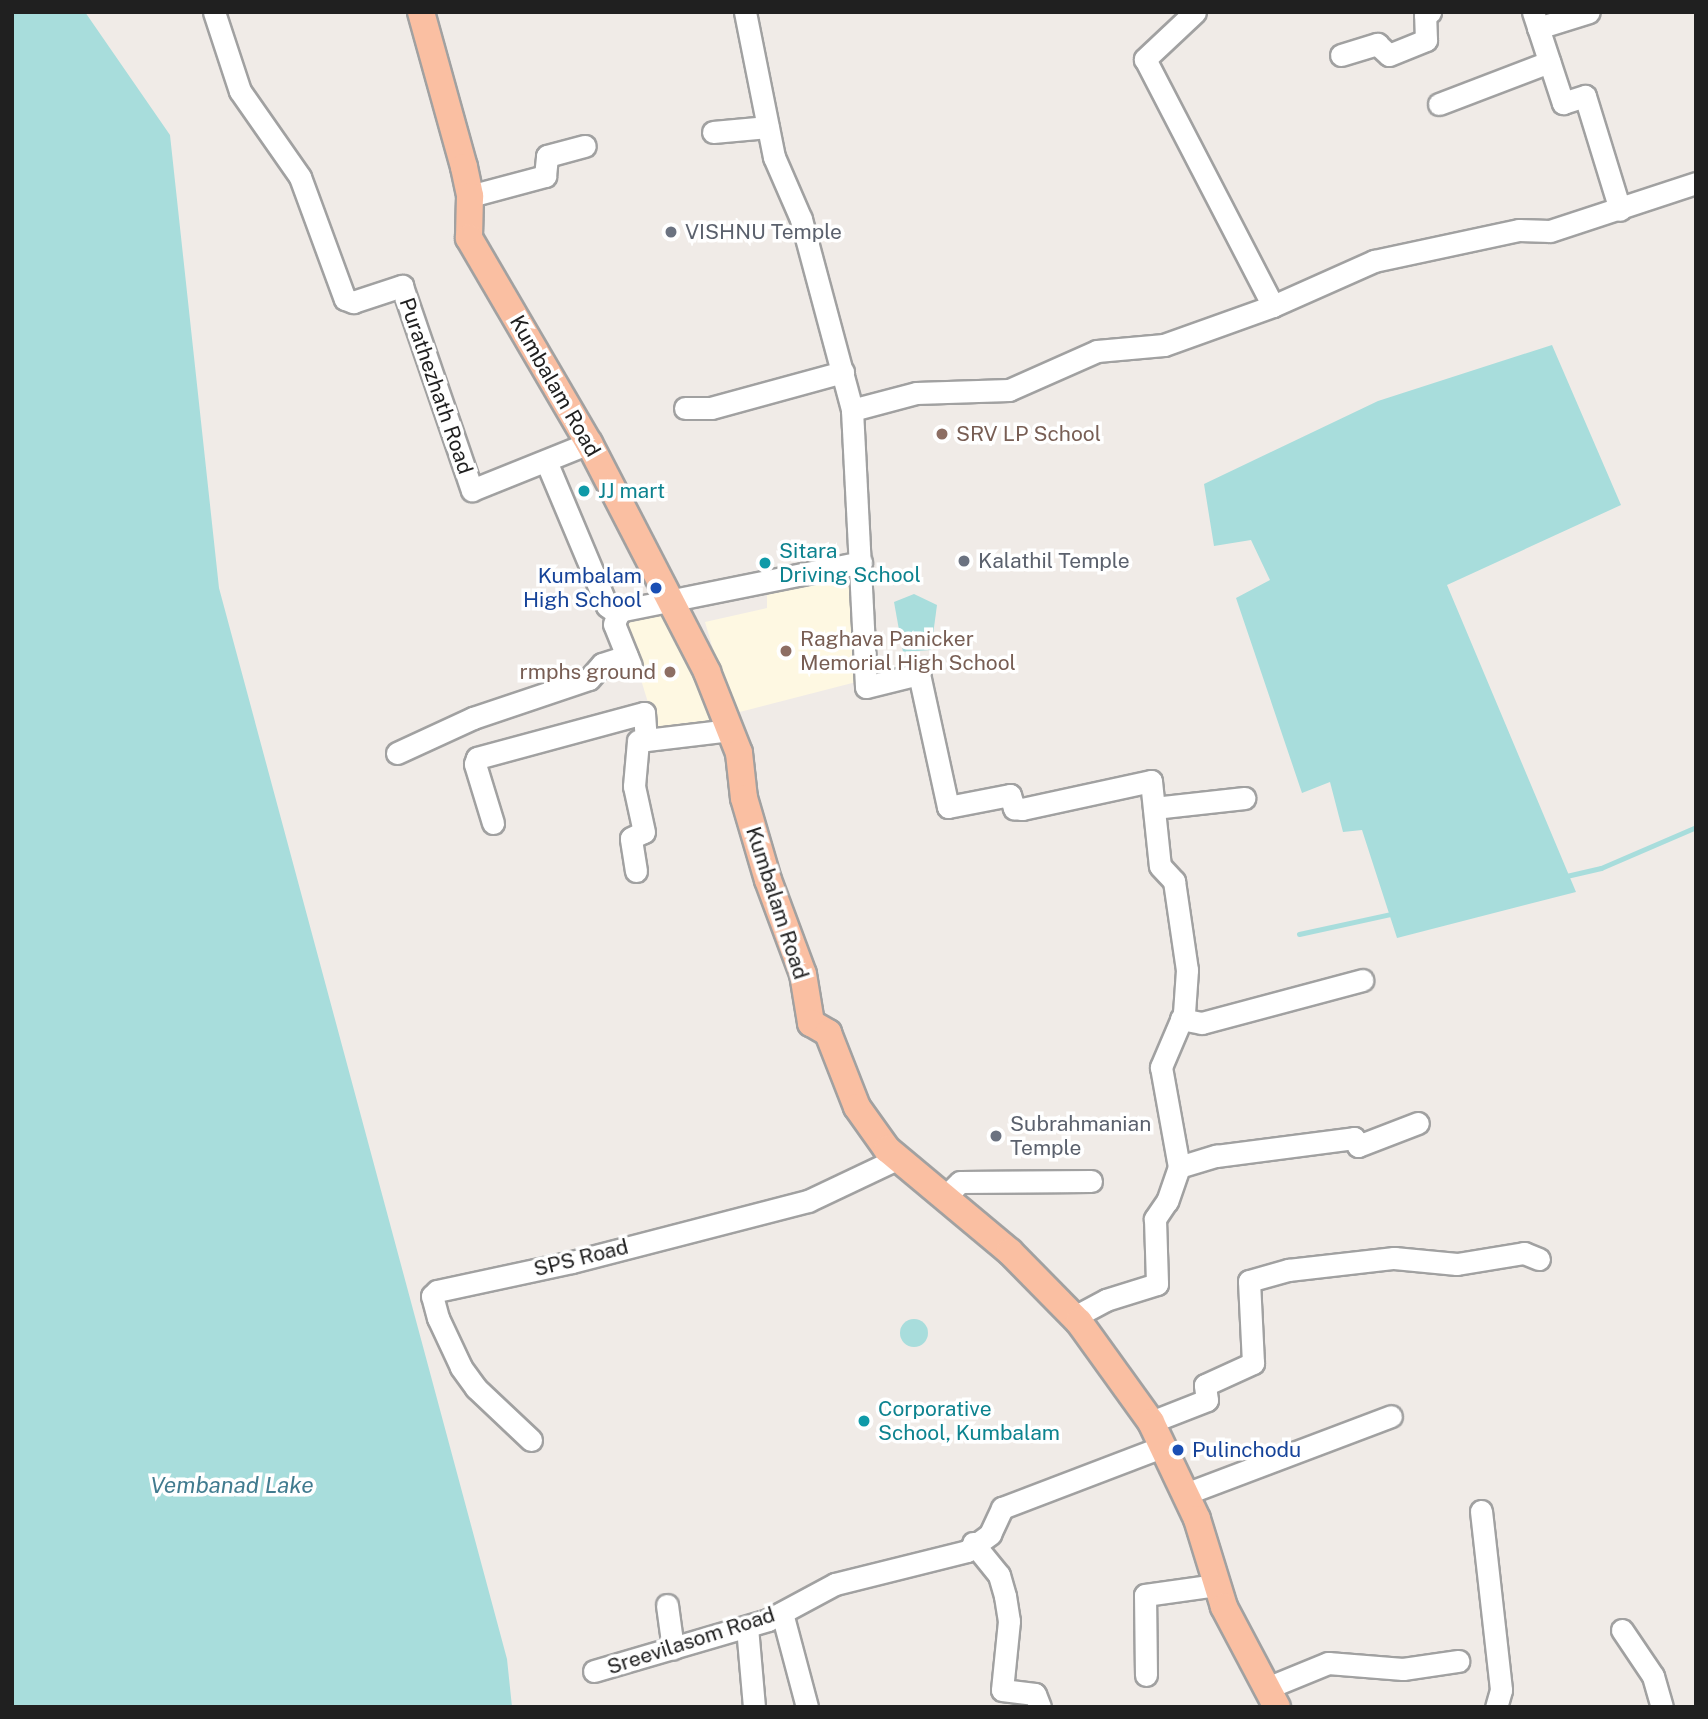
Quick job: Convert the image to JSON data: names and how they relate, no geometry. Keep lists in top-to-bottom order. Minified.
{"streets":{"main road":["Kumbalam Road"],"street":["Purathezhath Road","SPS Road","Sreevilasom Road"]},"crossings":[["Purathezhath Road","Kumbalam Road"],["Kumbalam Road","SPS Road"],["Kumbalam Road","Sreevilasom Road"]],"water":["Vembanad Lake"],"places":["VISHNU Temple","SRV LP School","JJ mart","Kalathil Temple","Sitara Driving School","Kumbalam High School","Raghava Panicker Memorial High School","rmphs ground","Subrahmanian Temple","Corporative School, Kumbalam","Pulinchodu"]}
